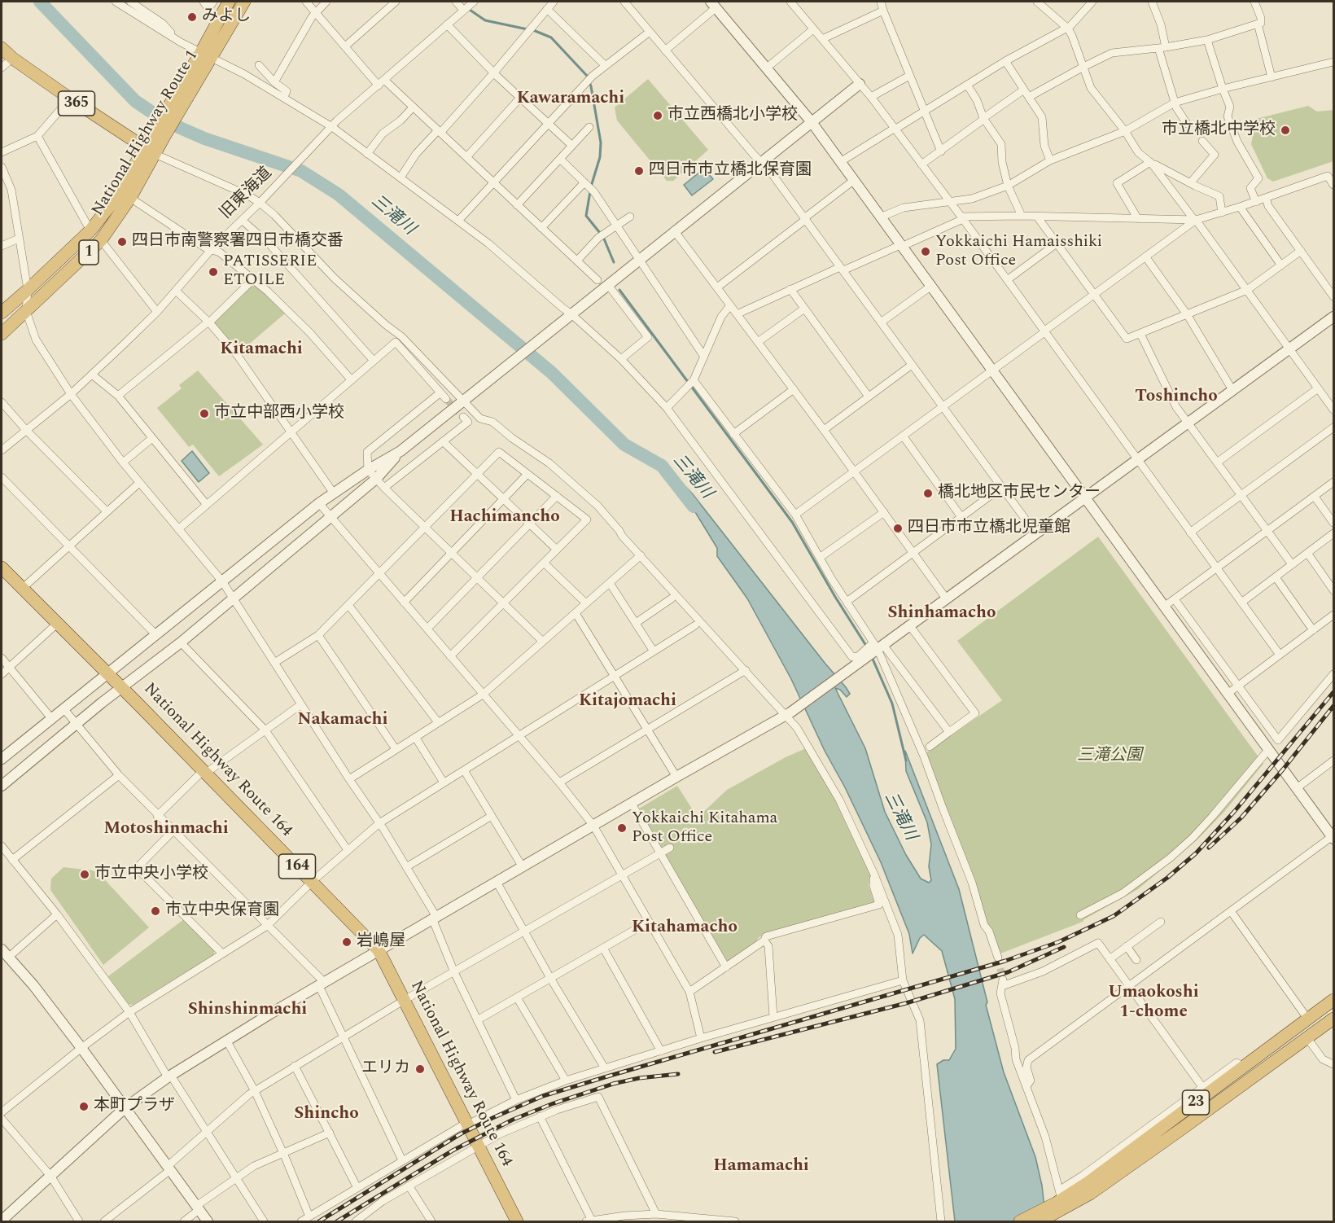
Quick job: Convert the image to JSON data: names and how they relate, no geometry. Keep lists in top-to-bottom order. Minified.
{"streets":{"highway":["365","National Highway Route 1","1","National Highway Route 164","164","23"],"street":["旧東海道"]},"crossings":[["365","National Highway Route 1"]],"districts":["Kawaramachi","Kitamachi","Toshincho","Hachimancho","Shinhamacho","Kitajomachi","Nakamachi","Motoshinmachi","Kitahamacho","Umaokoshi 1-chome","Shinshinmachi","Shincho","Hamamachi"],"water":["三滝川"],"parks":["三滝公園"],"places":["みよし","市立西橋北小学校","市立橋北中学校","四日市市立橋北保育園","四日市南警察署四日市橋交番","Yokkaichi Hamaisshiki Post Office","PATISSERIE ETOILE","市立中部西小学校","橋北地区市民センター","四日市市立橋北児童館","Yokkaichi Kitahama Post Office","市立中央小学校","市立中央保育園","岩嶋屋","エリカ","本町プラザ"]}
